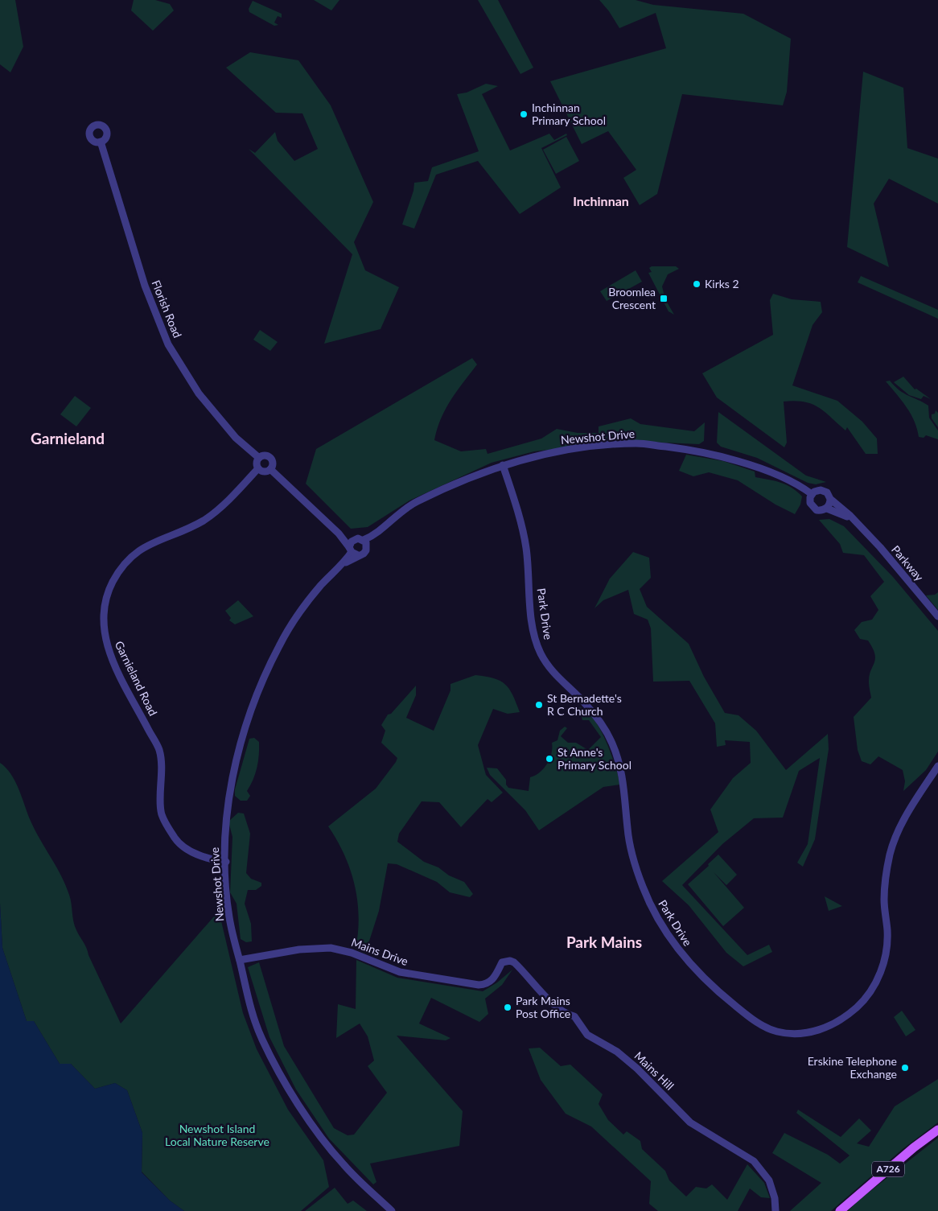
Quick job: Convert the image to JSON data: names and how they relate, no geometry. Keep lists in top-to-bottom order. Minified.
{"streets":{"main road":["A726"],"street":["Florish Road","Newshot Drive","Parkway","Park Drive","Garnieland Road","Mains Drive","Mains Hill"]},"crossings":[["Florish Road","Garnieland Road"],["Newshot Drive","Parkway"],["Newshot Drive","Park Drive"],["Newshot Drive","Garnieland Road"],["Newshot Drive","Mains Drive"],["Mains Drive","Mains Hill"]],"districts":["Inchinnan","Garnieland","Park Mains"],"parks":["Newshot Island Local Nature Reserve"],"places":{"other":["Inchinnan Primary School","Kirks 2","St Bernadette's R C Church","St Anne's Primary School","Park Mains Post Office","Erskine Telephone Exchange"],"transit":["Broomlea Crescent"]}}
